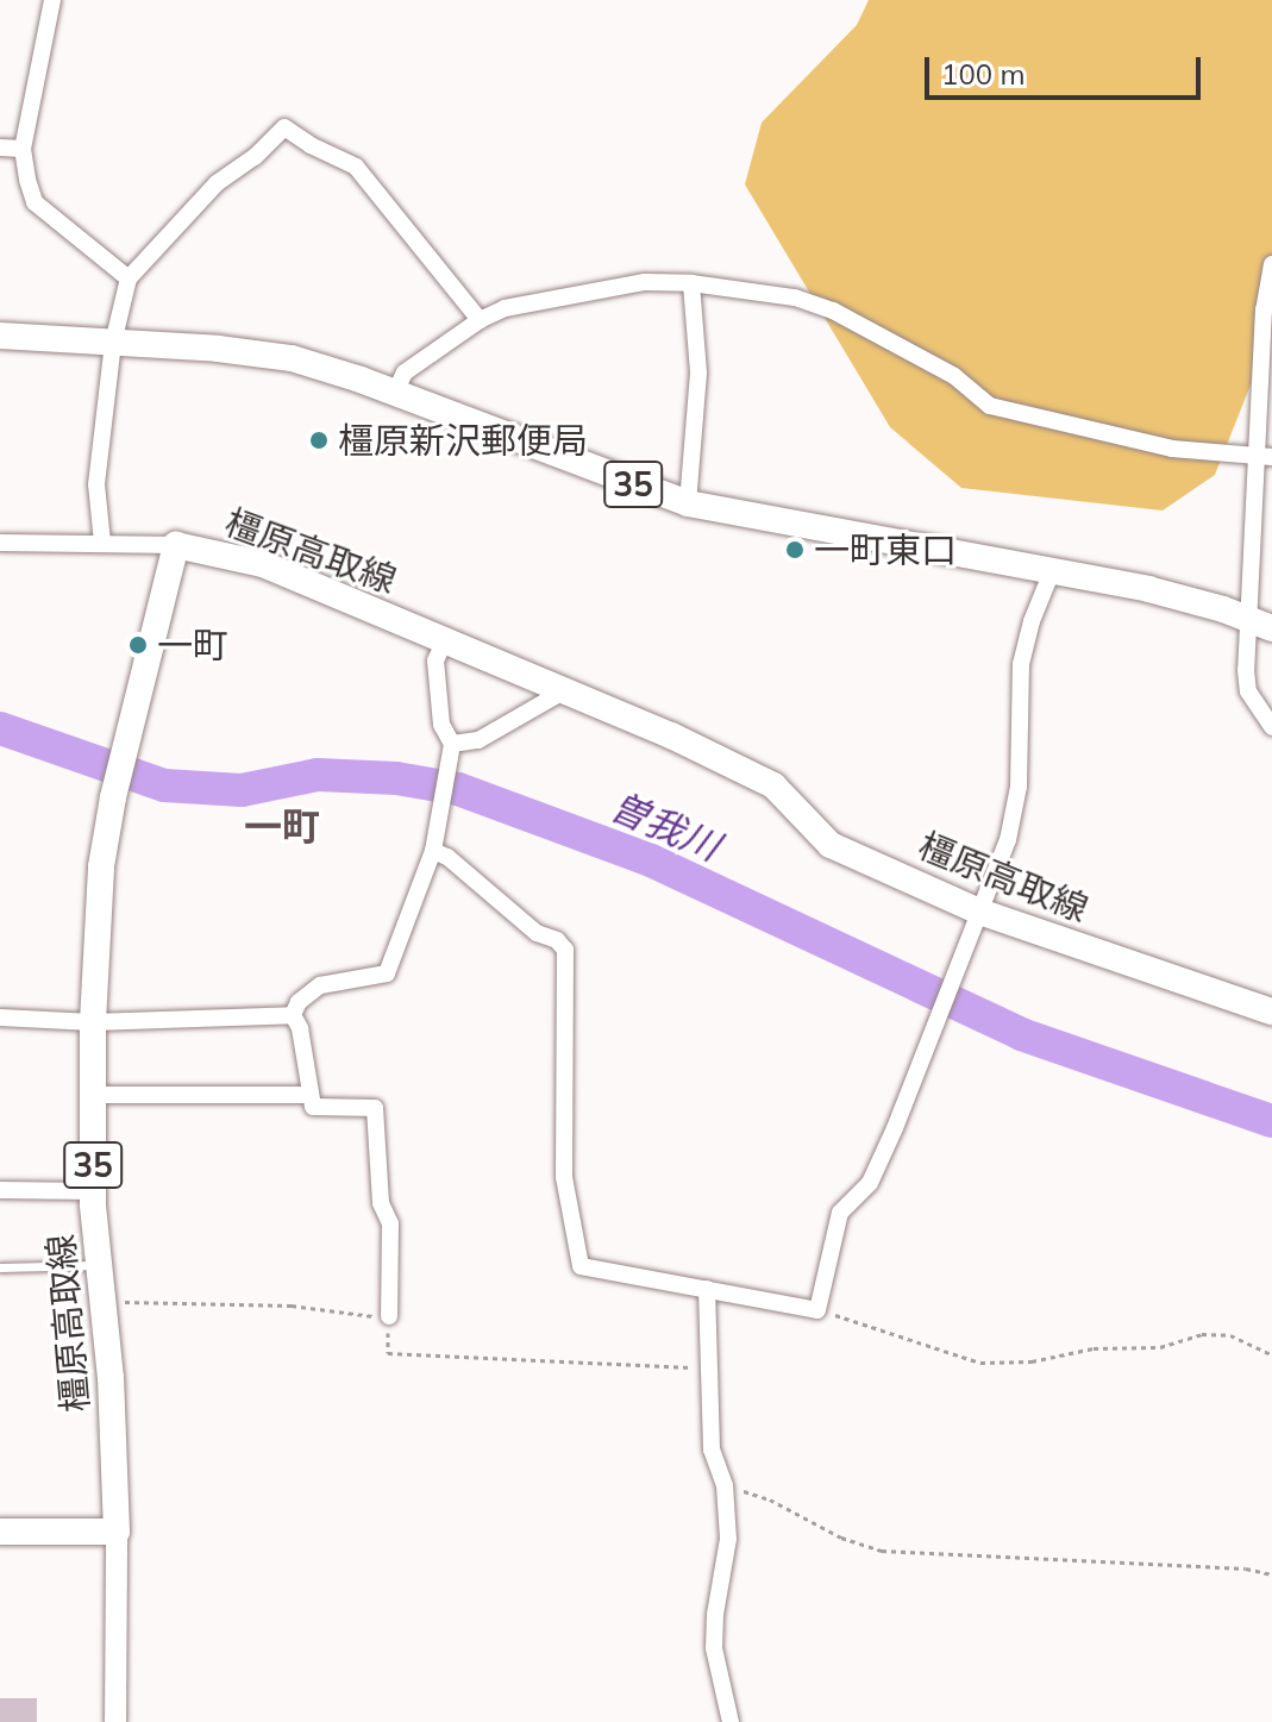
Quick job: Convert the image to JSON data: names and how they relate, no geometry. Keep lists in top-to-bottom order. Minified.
{"streets":{"main road":["35","橿原高取線"]},"districts":["一町"],"water":["曽我川"],"places":["橿原新沢郵便局","一町東口","一町"],"scale_bar":"100 m"}
